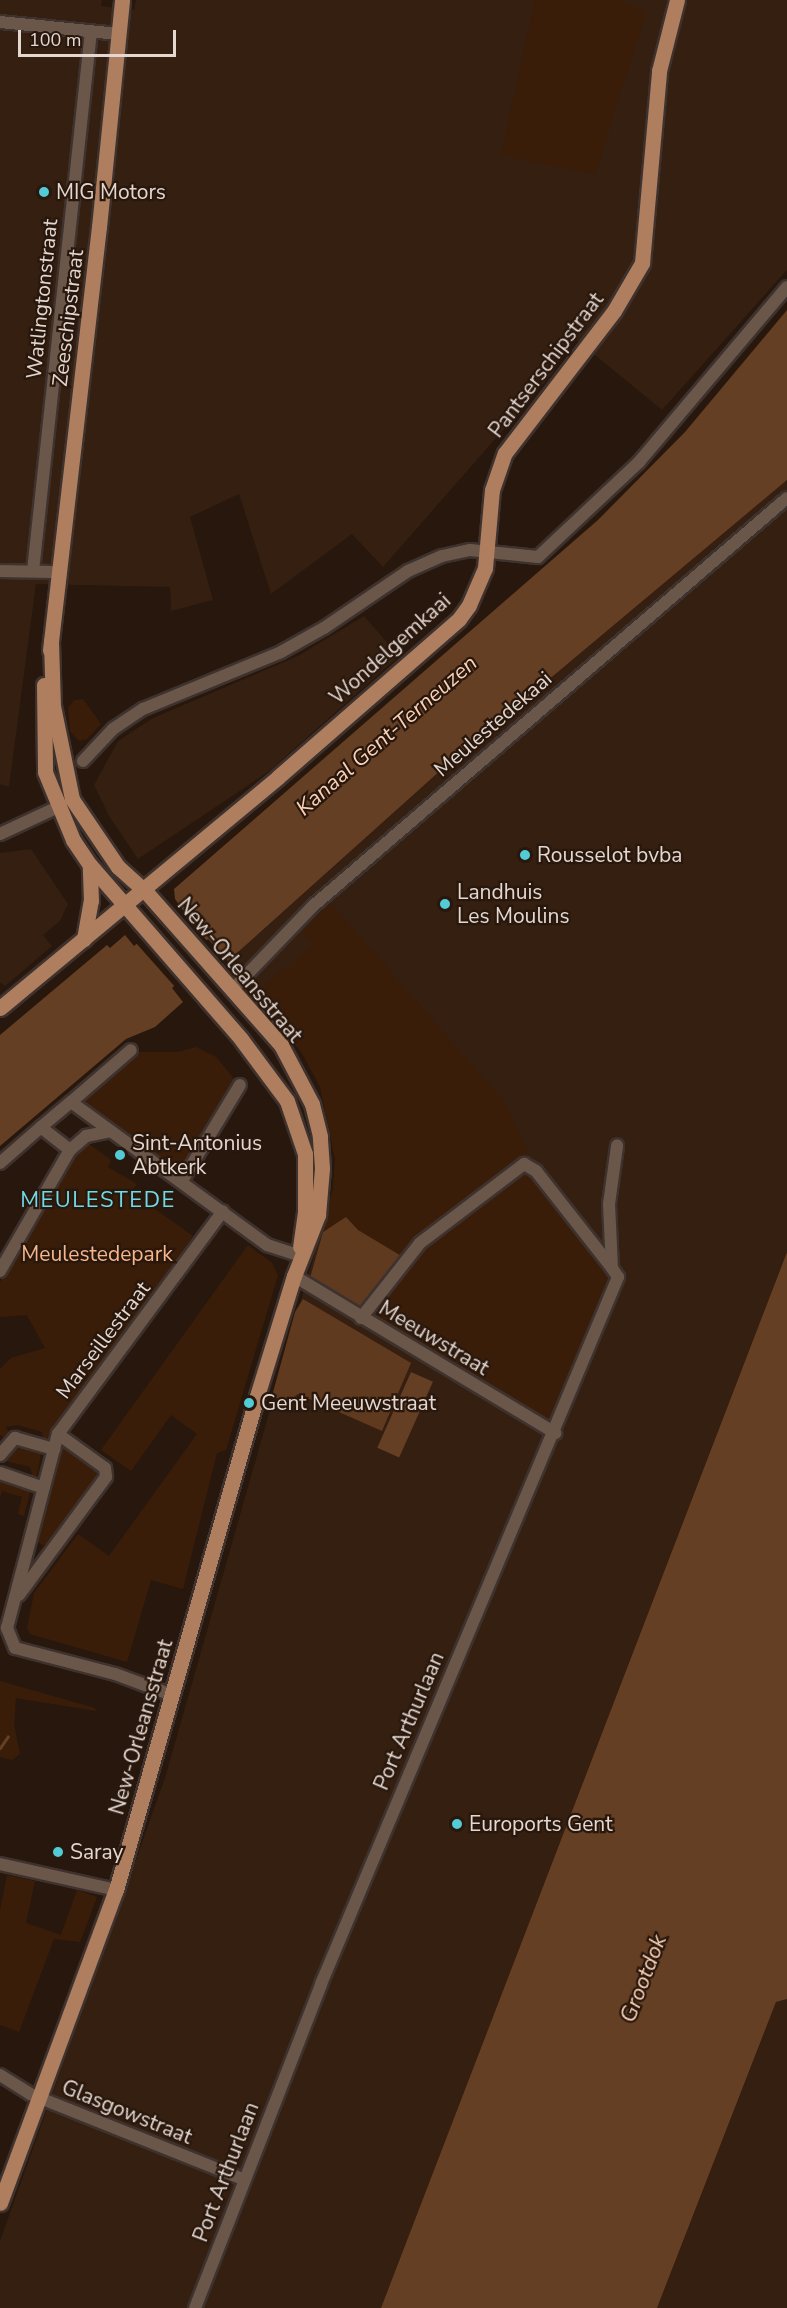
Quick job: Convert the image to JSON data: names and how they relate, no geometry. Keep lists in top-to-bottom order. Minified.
{"streets":{"main road":["Zeeschipstraat","Pantserschipstraat","Wondelgemkaai","New-Orleansstraat"],"street":["Watlingtonstraat","Meulestedekaai","Meeuwstraat","Marseillestraat","Port Arthurlaan","Glasgowstraat"]},"crossings":[["Zeeschipstraat","Wondelgemkaai"],["Zeeschipstraat","New-Orleansstraat"],["Pantserschipstraat","Wondelgemkaai"],["Wondelgemkaai","New-Orleansstraat"],["Meulestedekaai","New-Orleansstraat"],["New-Orleansstraat","Meeuwstraat"],["New-Orleansstraat","Marseillestraat"],["New-Orleansstraat","Glasgowstraat"],["Meeuwstraat","Port Arthurlaan"],["Port Arthurlaan","Glasgowstraat"]],"districts":["MEULESTEDE"],"water":["Kanaal Gent-Terneuzen","Grootdok"],"parks":["Meulestedepark"],"places":["MIG Motors","Rousselot bvba","Landhuis Les Moulins","Sint-Antonius Abtkerk","Gent Meeuwstraat","Euroports Gent","Saray"],"scale_bar":"100 m"}
